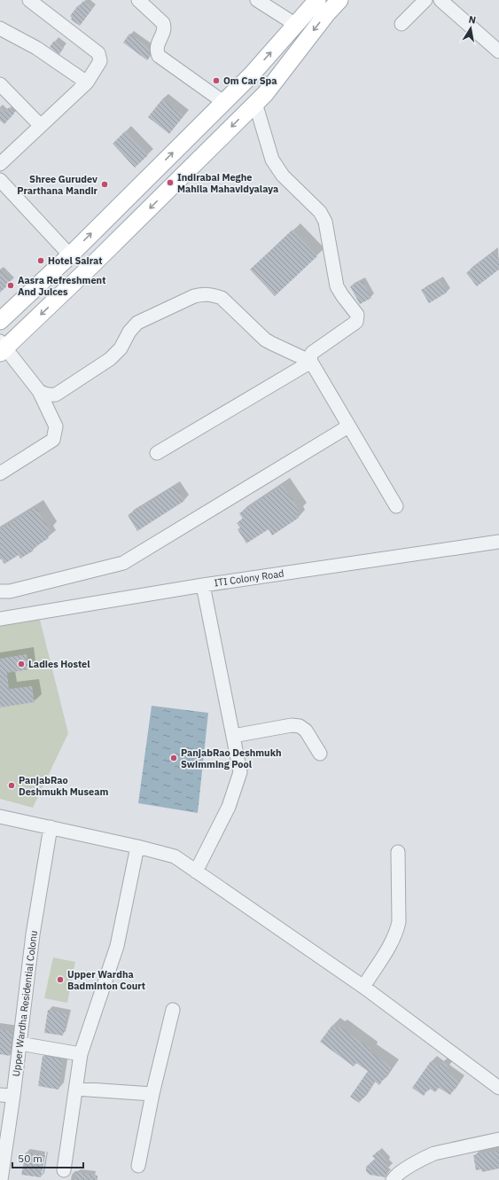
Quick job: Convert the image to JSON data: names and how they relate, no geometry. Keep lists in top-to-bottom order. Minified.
{"streets":{"street":["ITI Colony Road","Upper Wardha Residential Colonu"]},"places":["Om Car Spa","Indirabai Meghe Mahila Mahavidyalaya","Shree Gurudev Prarthana Mandir","Hotel Sairat","Aasra Refreshment And Juices","Ladies Hostel","PanjabRao Deshmukh Swimming Pool","PanjabRao Deshmukh Museam","Upper Wardha Badminton Court"],"scale_bar":"50 m","north":"top"}
